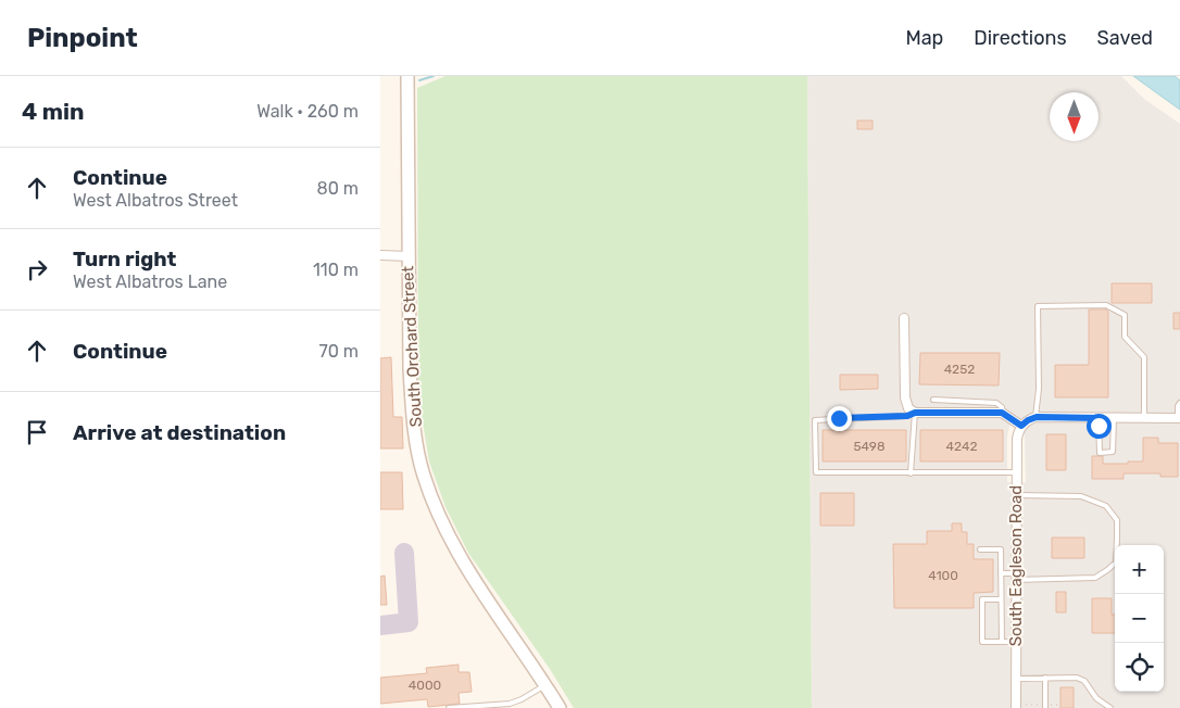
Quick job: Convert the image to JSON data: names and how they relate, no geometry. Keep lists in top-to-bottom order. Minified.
{"streets":{"main road":["South Orchard Street"],"street":["South Eagleson Road"]},"house_numbers":["4252","5498","4242","4100","4000"],"north":"bottom","page":{"header":"Pinpoint","nav":["Map","Directions","Saved"],"heading":["4 min","Walk · 260 m"],"list":[["Continue","West Albatros Street","80 m"],["Turn right","West Albatros Lane","110 m"],["Continue","70 m"],"Arrive at destination"],"map_buttons":["+","−"]}}
